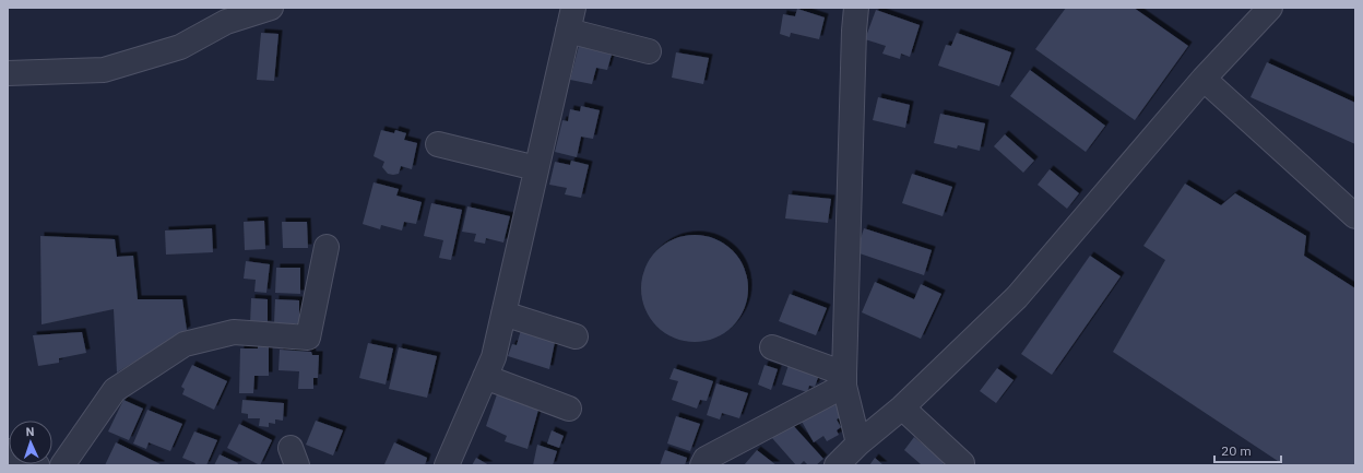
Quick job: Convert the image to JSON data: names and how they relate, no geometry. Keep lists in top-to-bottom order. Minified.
{"scale_bar":"20 m","north":"top"}
